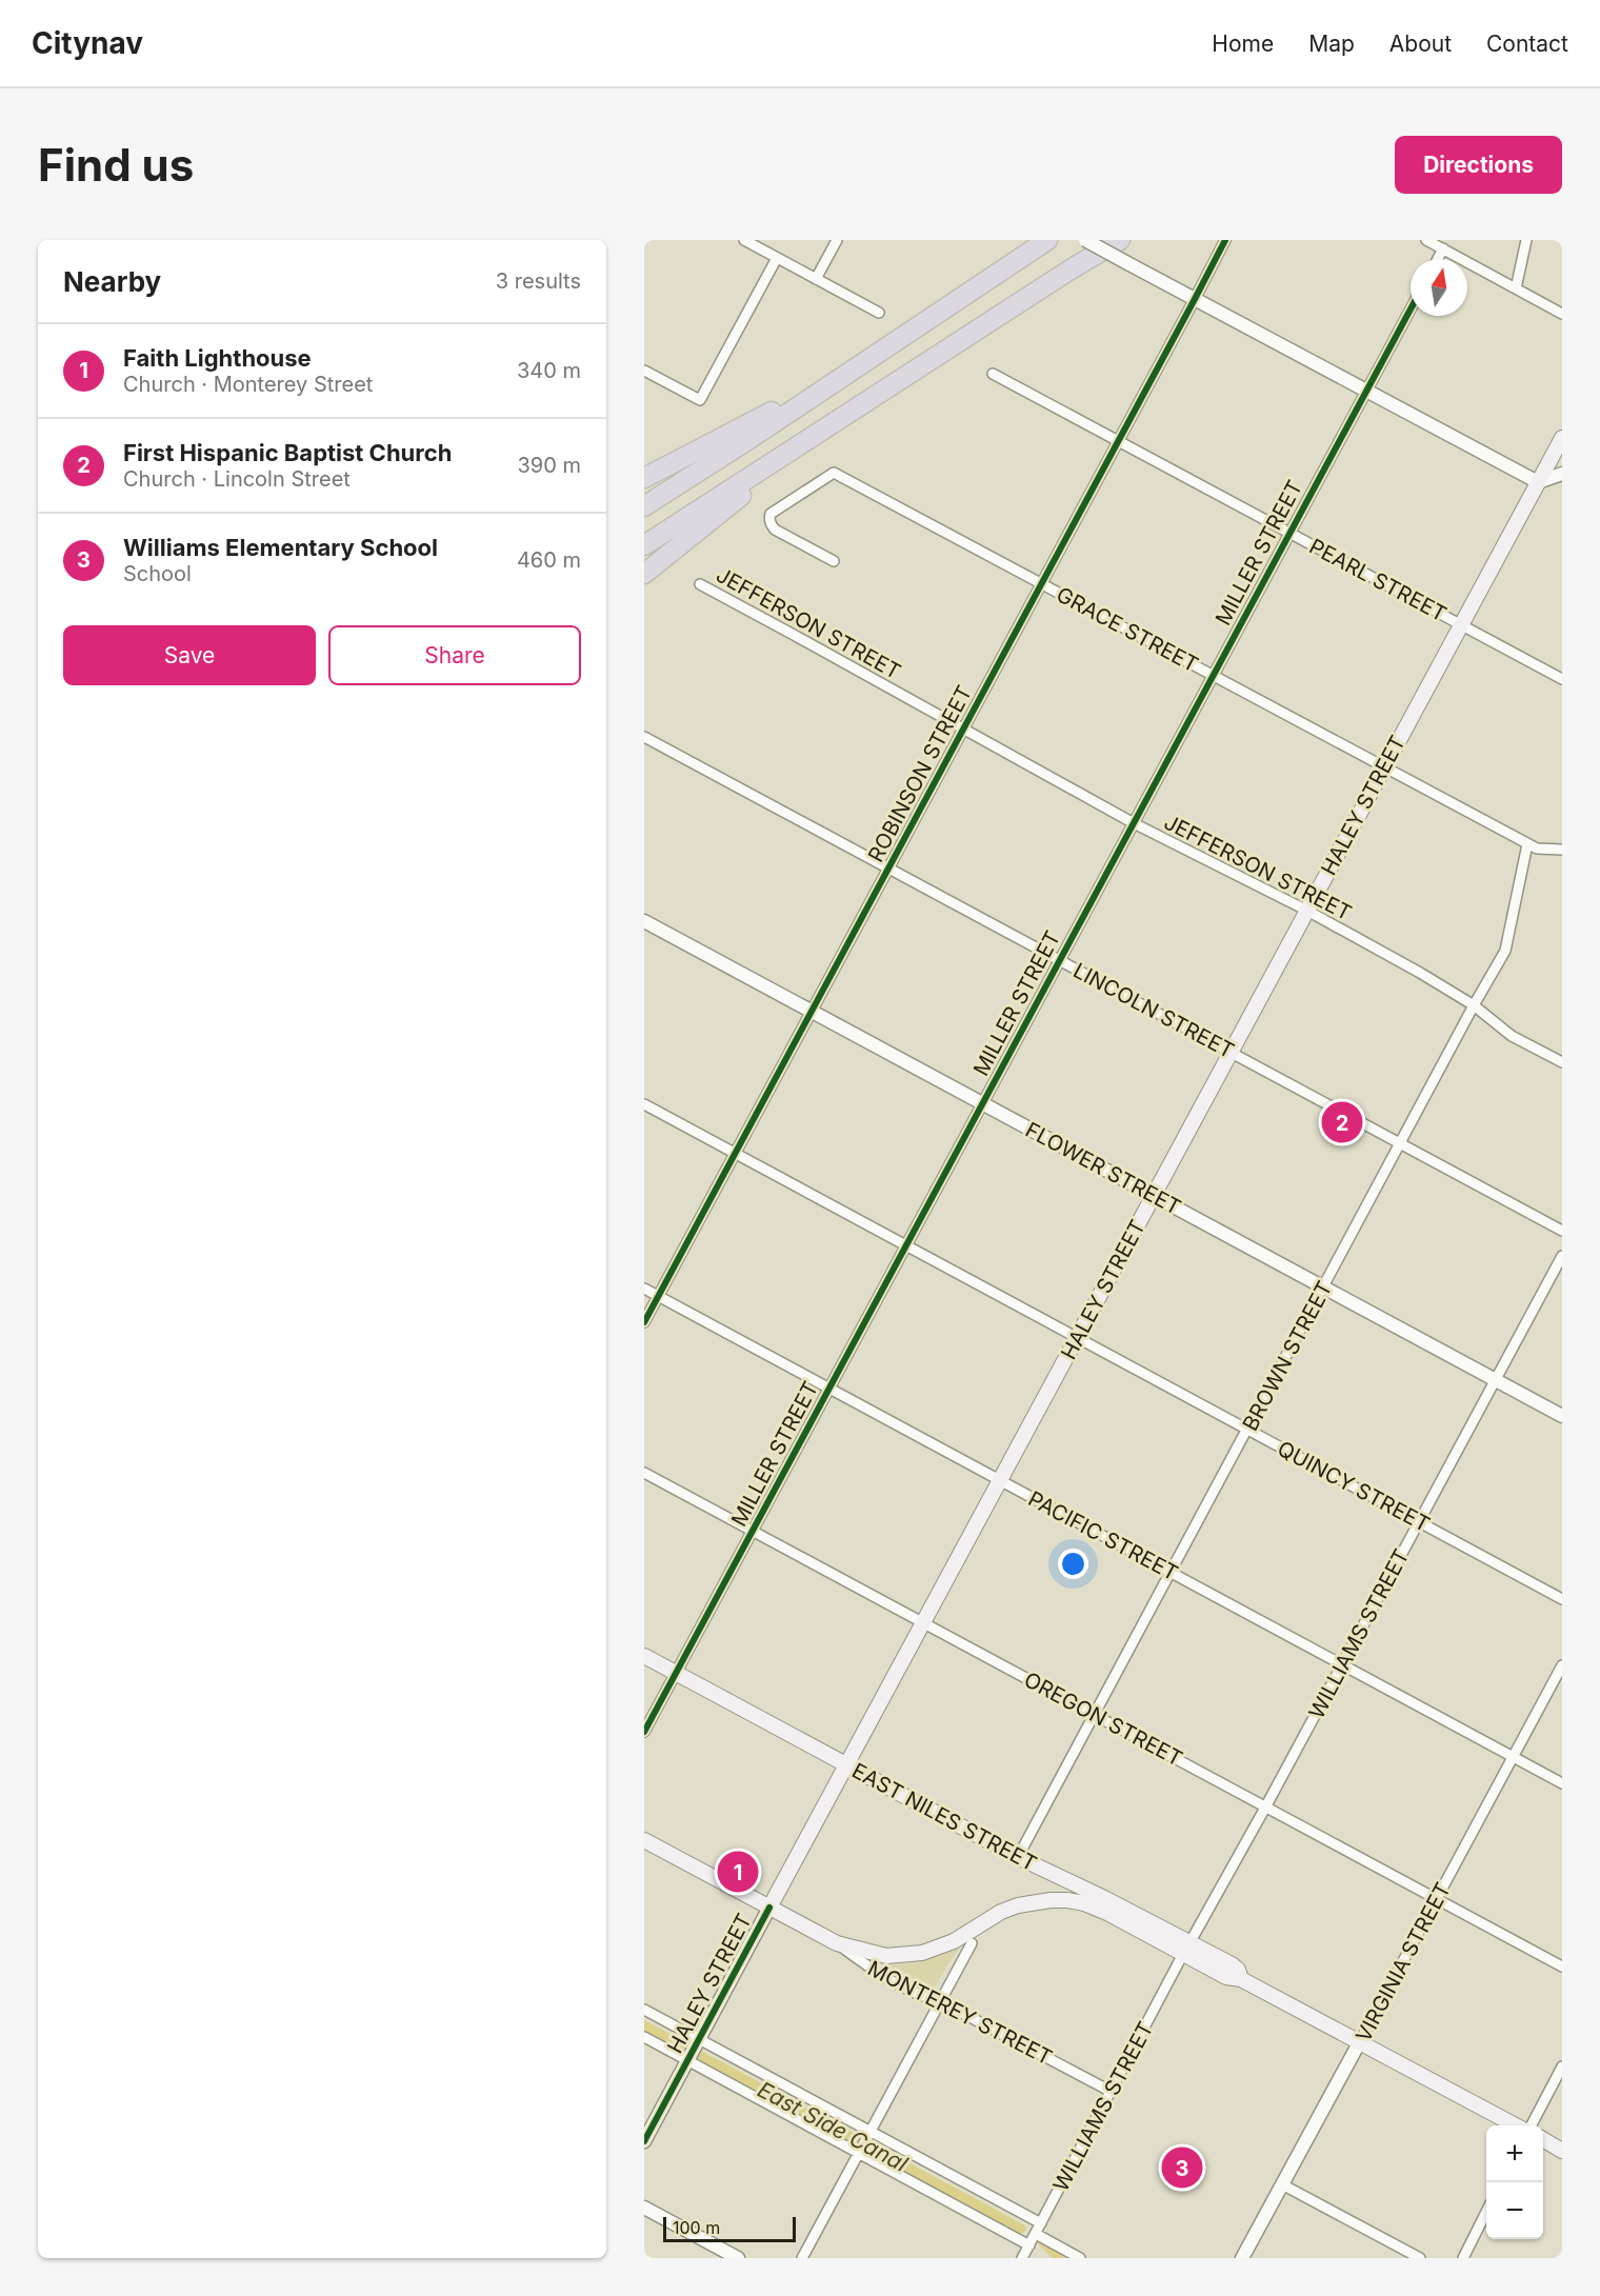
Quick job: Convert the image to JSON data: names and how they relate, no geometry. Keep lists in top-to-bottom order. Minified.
{"streets":{"main road":["HALEY STREET","EAST NILES STREET","MONTEREY STREET"],"street":["MILLER STREET","PEARL STREET","JEFFERSON STREET","GRACE STREET","ROBINSON STREET","LINCOLN STREET","FLOWER STREET","BROWN STREET","QUINCY STREET","PACIFIC STREET","WILLIAMS STREET","OREGON STREET","VIRGINIA STREET"]},"crossings":[["MILLER STREET","PEARL STREET"],["MILLER STREET","JEFFERSON STREET"],["MILLER STREET","GRACE STREET"],["MILLER STREET","LINCOLN STREET"],["MILLER STREET","FLOWER STREET"],["MILLER STREET","QUINCY STREET"],["MILLER STREET","PACIFIC STREET"],["MILLER STREET","OREGON STREET"],["MILLER STREET","EAST NILES STREET"],["PEARL STREET","ROBINSON STREET"],["PEARL STREET","HALEY STREET"],["JEFFERSON STREET","ROBINSON STREET"],["JEFFERSON STREET","HALEY STREET"],["JEFFERSON STREET","BROWN STREET"],["GRACE STREET","ROBINSON STREET"],["GRACE STREET","HALEY STREET"],["GRACE STREET","BROWN STREET"],["ROBINSON STREET","LINCOLN STREET"],["ROBINSON STREET","FLOWER STREET"],["ROBINSON STREET","QUINCY STREET"],["ROBINSON STREET","PACIFIC STREET"],["HALEY STREET","LINCOLN STREET"],["HALEY STREET","FLOWER STREET"],["HALEY STREET","QUINCY STREET"],["HALEY STREET","PACIFIC STREET"],["HALEY STREET","OREGON STREET"],["HALEY STREET","EAST NILES STREET"],["HALEY STREET","MONTEREY STREET"],["LINCOLN STREET","BROWN STREET"],["FLOWER STREET","BROWN STREET"],["FLOWER STREET","WILLIAMS STREET"],["BROWN STREET","QUINCY STREET"],["BROWN STREET","PACIFIC STREET"],["BROWN STREET","OREGON STREET"],["BROWN STREET","EAST NILES STREET"],["QUINCY STREET","WILLIAMS STREET"],["PACIFIC STREET","WILLIAMS STREET"],["PACIFIC STREET","VIRGINIA STREET"],["WILLIAMS STREET","OREGON STREET"],["WILLIAMS STREET","EAST NILES STREET"],["WILLIAMS STREET","MONTEREY STREET"],["OREGON STREET","VIRGINIA STREET"],["EAST NILES STREET","VIRGINIA STREET"],["EAST NILES STREET","MONTEREY STREET"]],"water":["East Side Canal"],"scale_bar":"100 m","north":"top","page":{"header":"Citynav","nav":["Home","Map","About","Contact"],"buttons":["Directions",["Save","Share"]],"title":"Find us","heading":["Nearby","3 results"],"list":[{"mark":"1","name":"Faith Lighthouse","note":"Church · Monterey Street","value":"340 m"},{"mark":"2","name":"First Hispanic Baptist Church","note":"Church · Lincoln Street","value":"390 m"},{"mark":"3","name":"Williams Elementary School","note":"School","value":"460 m"}],"pins":["2","1","3"],"map_buttons":["+","−"],"scale":"100 m"}}
